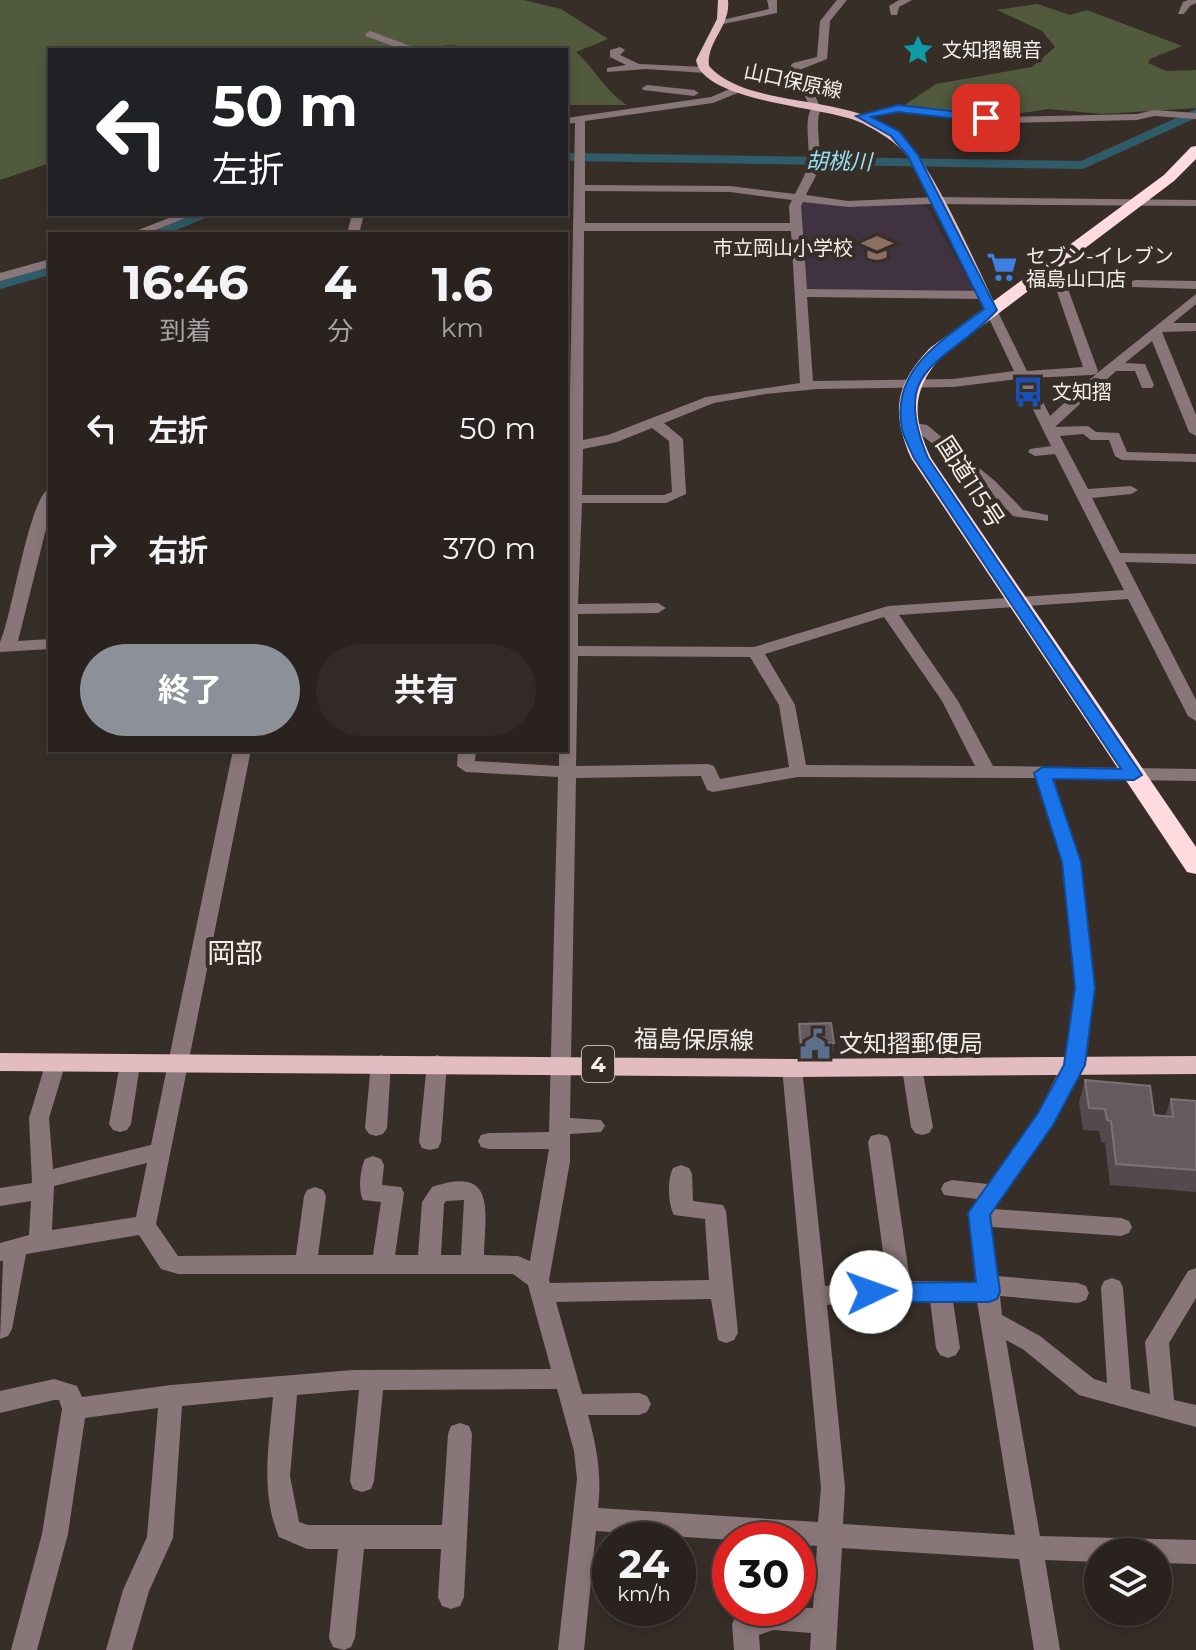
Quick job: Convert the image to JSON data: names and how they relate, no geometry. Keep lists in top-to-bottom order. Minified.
{"streets":{"highway":["国道115号"],"main road":["山口保原線","福島保原線","4"]},"districts":["岡部"],"water":["胡桃川"],"places":{"place":["文知摺観音"],"school or university":["市立岡山小学校"],"supermarket":["セブン-イレブン 福島山口店"],"bus stop":["文知摺"],"public building":["文知摺郵便局"]},"page":{"turn":["50 m","左折"],"eta":["16:46","到着","4","分","1.6","km"],"list":[{"name":"左折","value":"50 m"},{"name":"右折","value":"370 m"}],"buttons":["終了","共有"],"speed":"24 km/h","limit":"30"}}
